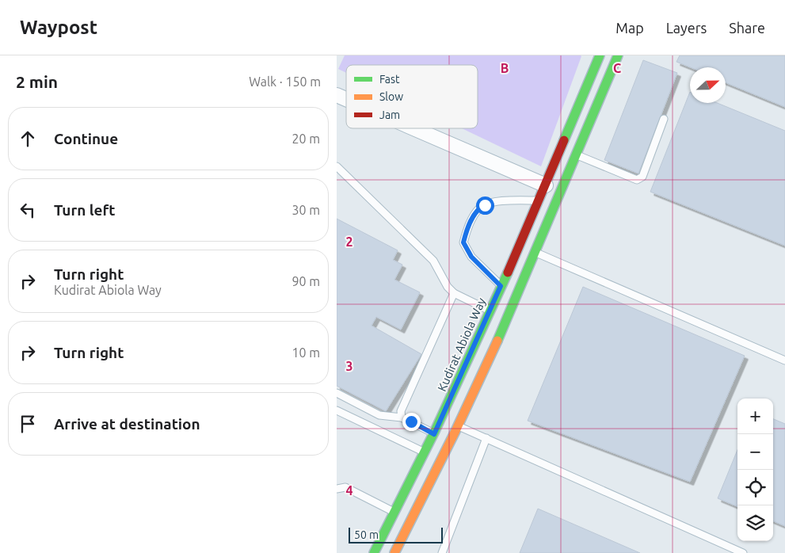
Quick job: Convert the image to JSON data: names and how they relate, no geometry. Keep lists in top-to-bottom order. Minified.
{"streets":{"main road":["Kudirat Abiola Way"]},"legend":["Fast","Slow","Jam"],"scale_bar":"50 m","north":"right","page":{"header":"Waypost","nav":["Map","Layers","Share"],"heading":["2 min","Walk · 150 m"],"list":[["Continue","20 m"],["Turn left","30 m"],["Turn right","Kudirat Abiola Way","90 m"],["Turn right","10 m"],"Arrive at destination"],"map_buttons":["+","−"],"scale":"50 m"},"grid":{"columns":["B","C"],"rows":["2","3","4"]}}
